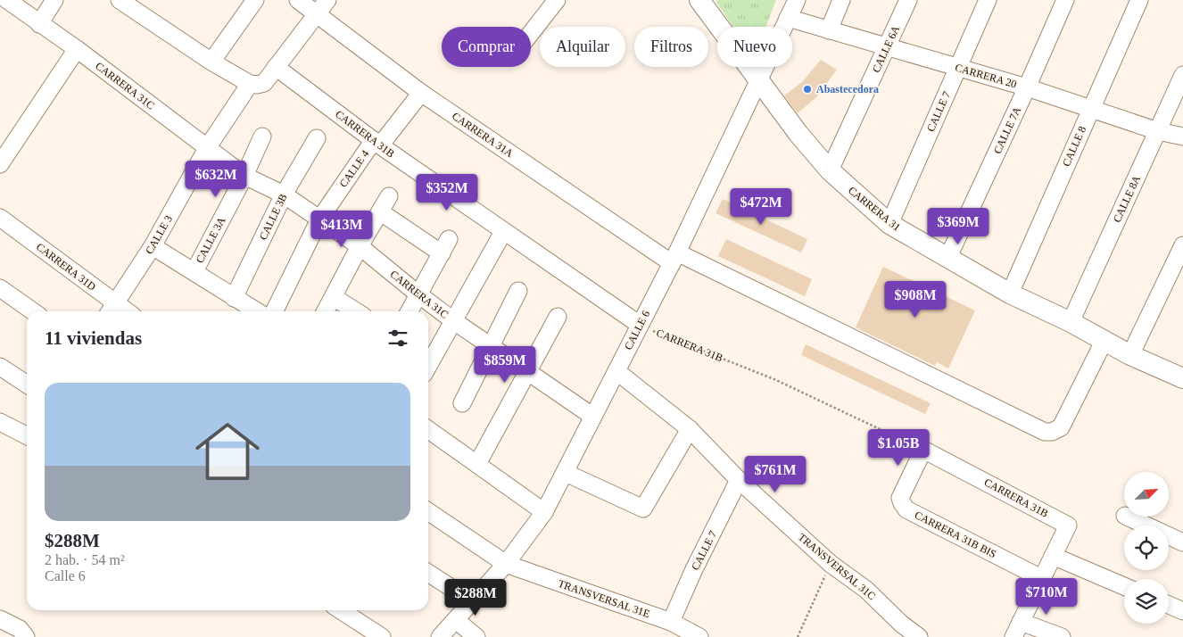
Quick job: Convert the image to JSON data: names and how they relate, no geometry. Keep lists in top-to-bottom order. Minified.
{"streets":{"main road":["CARRERA 31"],"street":["CALLE 6A","CARRERA 20","CARRERA 31C","CALLE 7","CALLE 7A","CARRERA 31B","CARRERA 31A","CALLE 8","CALLE 4","CALLE 8A","CALLE 3B","CALLE 3","CALLE 3A","CARRERA 31D","CALLE 6","CARRERA 31B BIS","TRANSVERSAL 31C","TRANSVERSAL 31E"]},"crossings":[["CALLE 6A","CARRERA 20"],["CALLE 6A","CARRERA 31"],["CARRERA 20","CALLE 7"],["CARRERA 20","CALLE 7A"],["CARRERA 20","CALLE 8"],["CARRERA 20","CALLE 8A"],["CARRERA 20","CALLE 6"],["CARRERA 31C","CALLE 4"],["CARRERA 31C","CALLE 3B"],["CARRERA 31C","CALLE 3"],["CARRERA 31C","CALLE 3A"],["CARRERA 31C","CALLE 6"],["CALLE 7","CARRERA 31"],["CALLE 7","TRANSVERSAL 31C"],["CALLE 7","TRANSVERSAL 31E"],["CALLE 7A","CARRERA 31"],["CARRERA 31B","CALLE 4"],["CARRERA 31B","CALLE 6"],["CARRERA 31B","CARRERA 31B BIS"],["CARRERA 31A","CALLE 4"],["CARRERA 31A","CARRERA 31"],["CARRERA 31A","CALLE 6"],["CALLE 8","CARRERA 31"],["CALLE 8A","CARRERA 31"],["CARRERA 31","CALLE 6"],["CALLE 3","CARRERA 31D"],["CALLE 6","TRANSVERSAL 31C"],["CALLE 6","TRANSVERSAL 31E"]],"places":["Abastecedora"],"north":"top right","page":{"chip":["Comprar","Alquilar","Filtros","Nuevo"],"price":["$632M","$352M","$472M","$369M","$413M","$908M","$859M","$1.05B","$761M","$710M","$288M"],"heading":"11 viviendas","list":[{"name":"$288M","note":"2 hab. · 54 m² · Calle 6"}]}}
